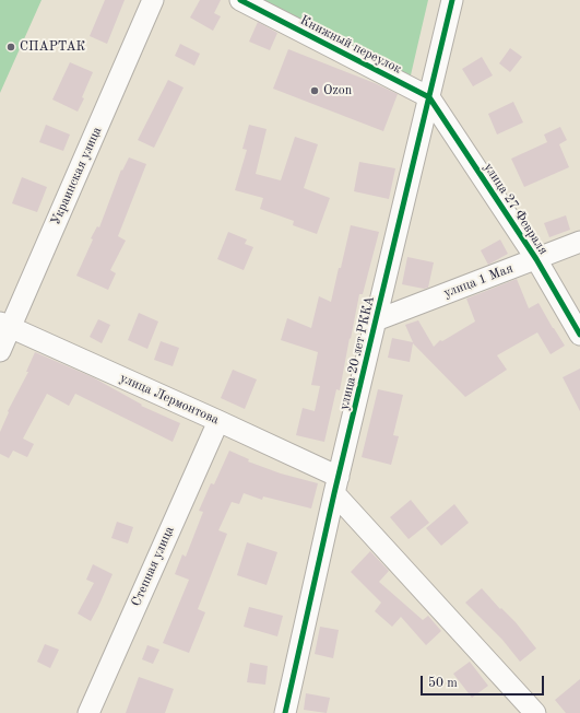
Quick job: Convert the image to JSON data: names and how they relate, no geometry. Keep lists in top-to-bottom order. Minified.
{"streets":{"street":["Книжный переулок","Украинская улица","улица 27 Февраля","улица 1 Мая","улица 20 лет РККА","улица Лермонтова","Степная улица"]},"crossings":[["Книжный переулок","улица 27 Февраля"],["Книжный переулок","улица 20 лет РККА"],["Украинская улица","улица Лермонтова"],["улица 27 Февраля","улица 1 Мая"],["улица 27 Февраля","улица 20 лет РККА"],["улица 1 Мая","улица 20 лет РККА"],["улица 20 лет РККА","улица Лермонтова"],["улица Лермонтова","Степная улица"]],"places":["СПАРТАК","Ozon"],"scale_bar":"50 m"}
